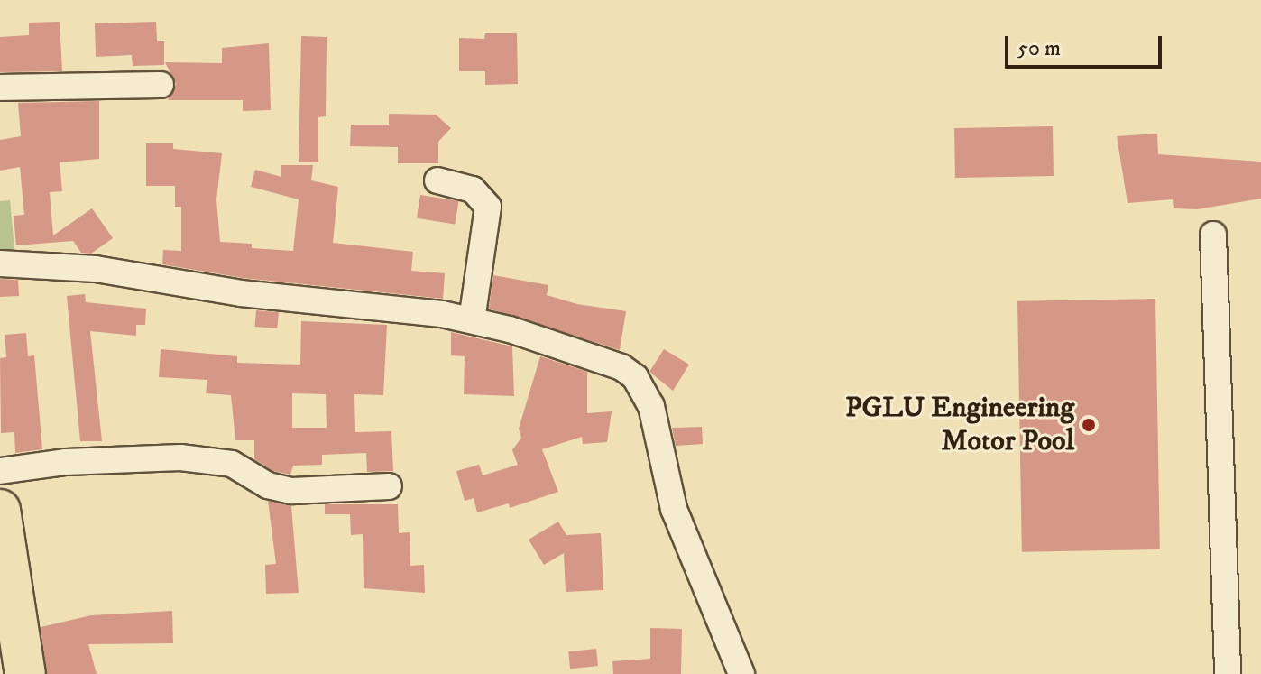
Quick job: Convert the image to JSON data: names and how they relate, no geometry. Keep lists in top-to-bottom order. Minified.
{"places":["PGLU Engineering Motor Pool"],"scale_bar":"50 m"}
